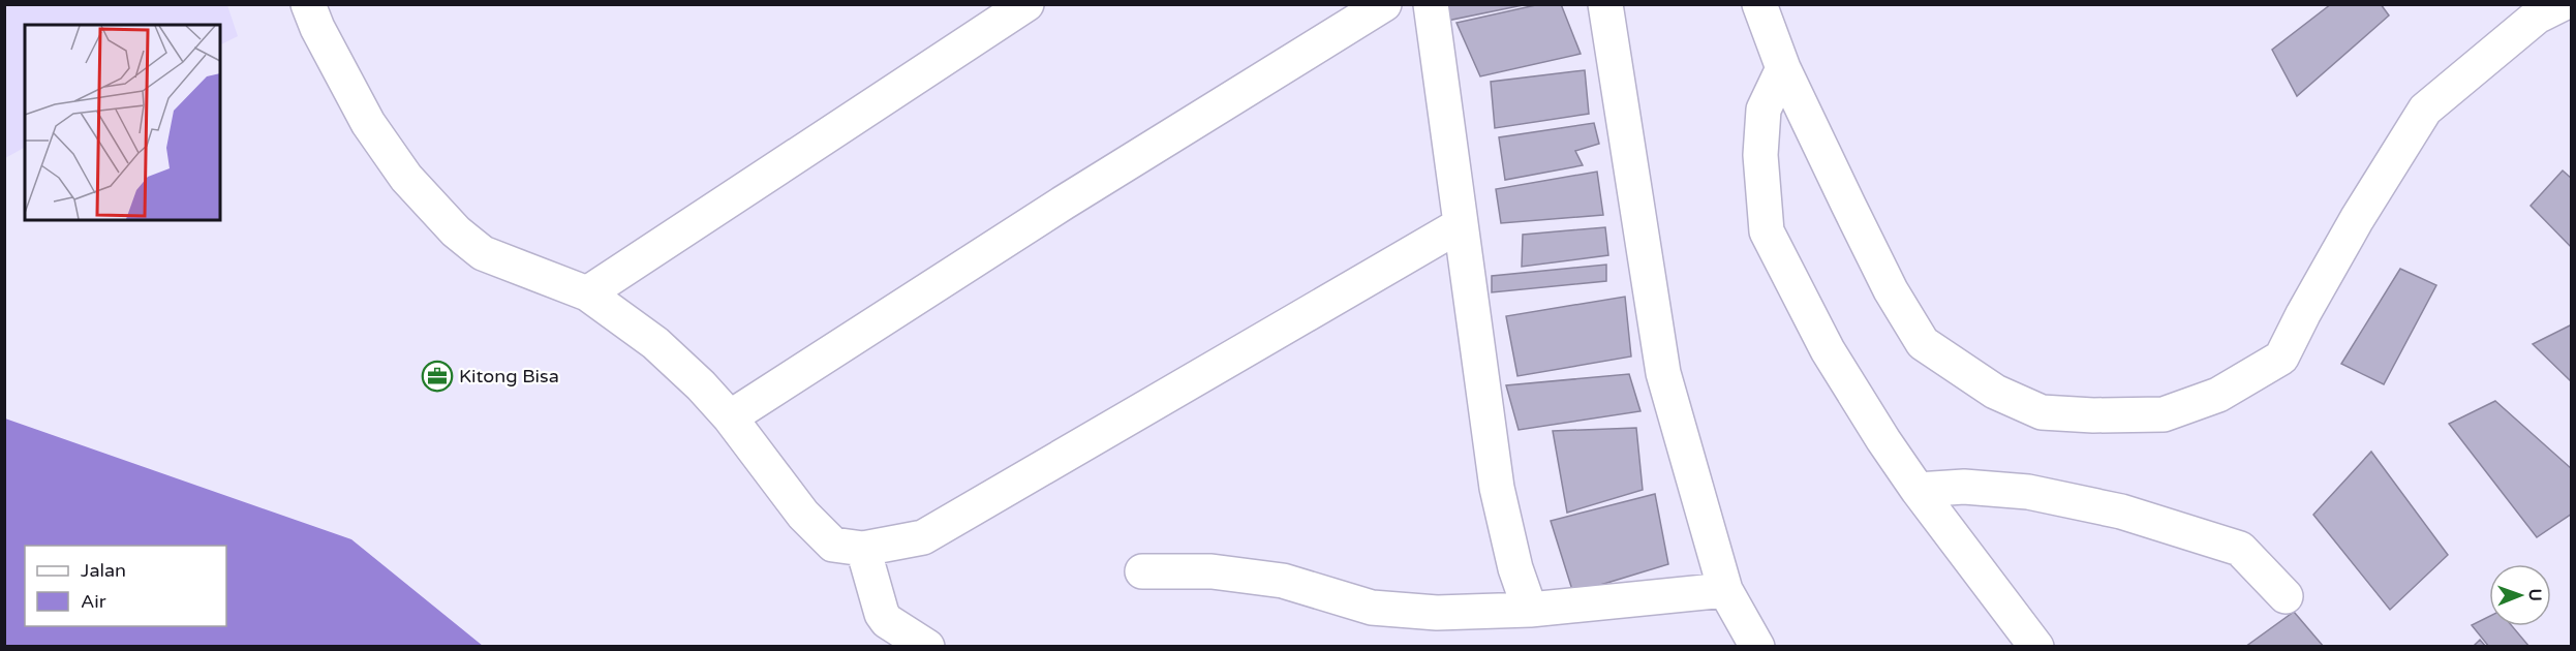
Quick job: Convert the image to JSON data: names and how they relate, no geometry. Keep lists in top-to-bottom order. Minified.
{"places":{"office":["Kitong Bisa"]},"legend":["Jalan","Air"],"north":"right"}
